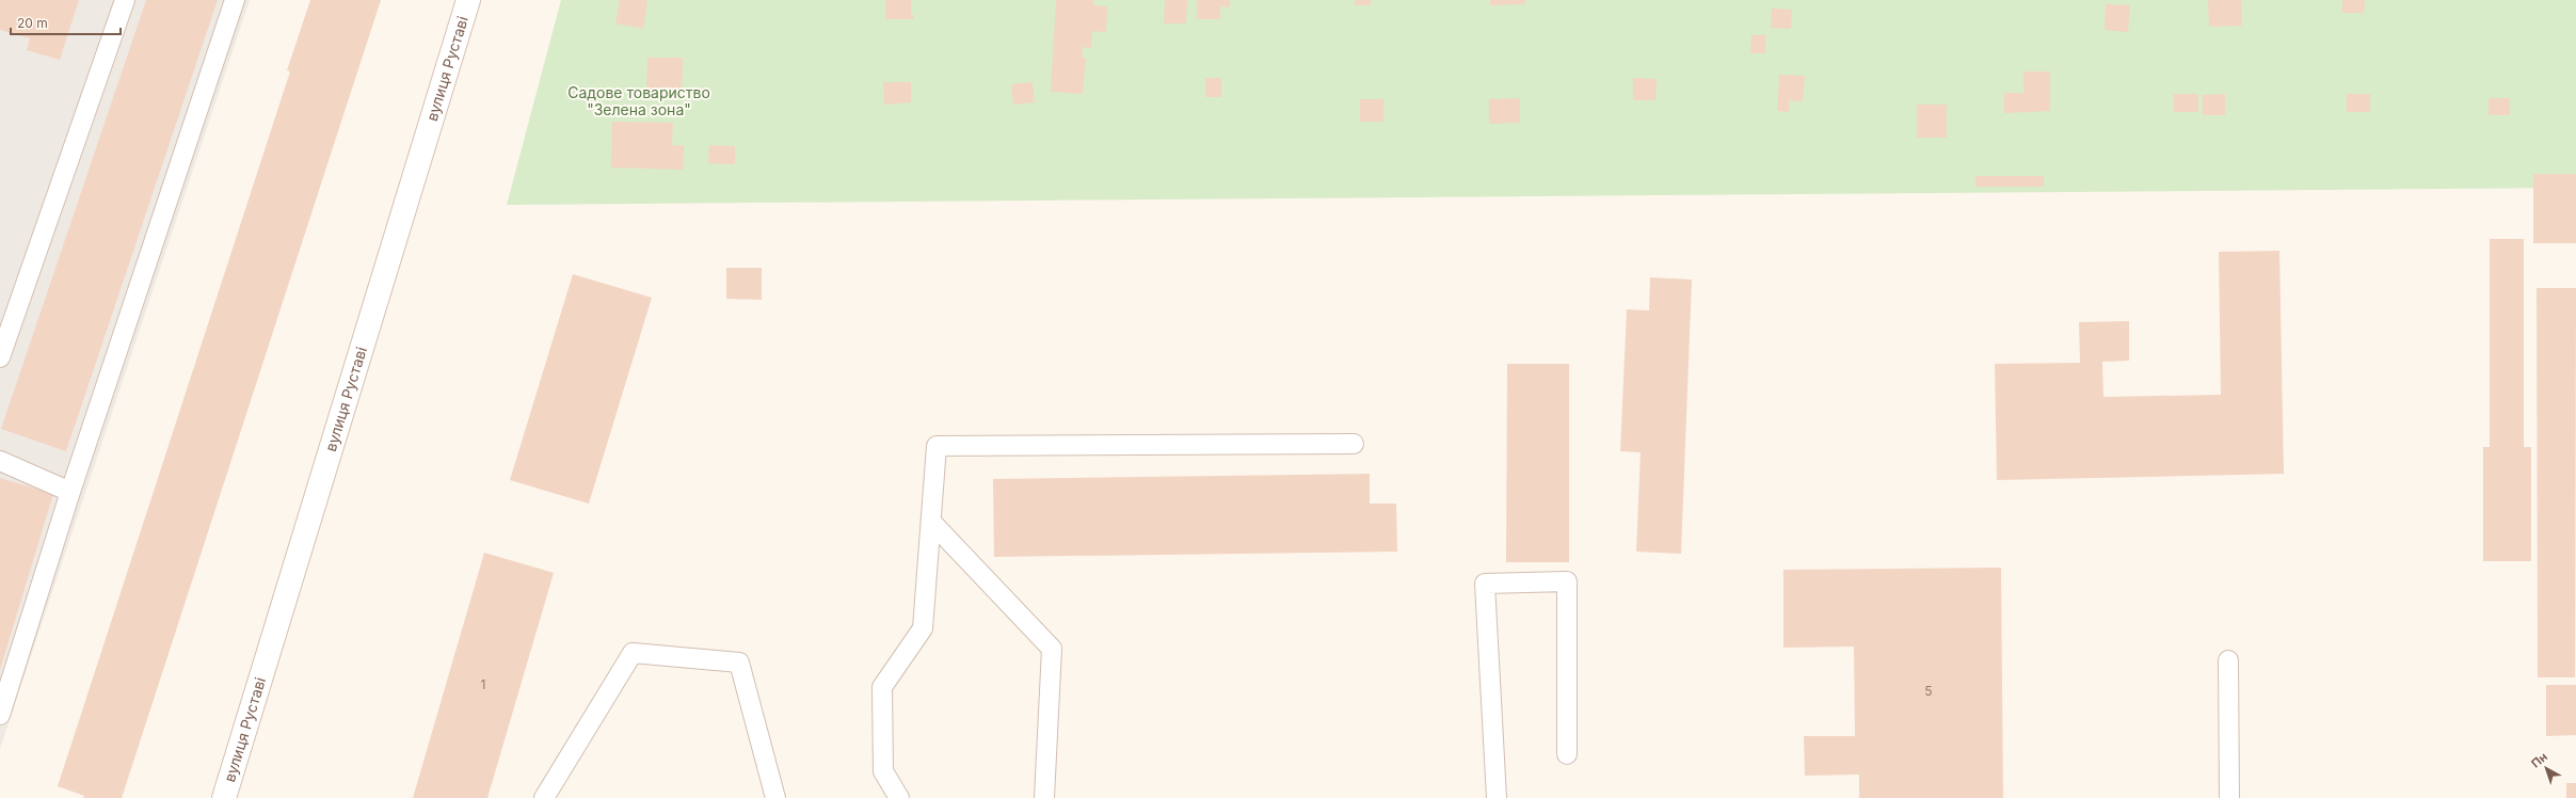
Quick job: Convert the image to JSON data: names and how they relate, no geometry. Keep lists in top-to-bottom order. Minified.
{"streets":{"main road":["вулиця Руставі"]},"parks":["Садове товариство \"Зелена зона\""],"house_numbers":["1","5"],"scale_bar":"20 m","north":"top left"}
